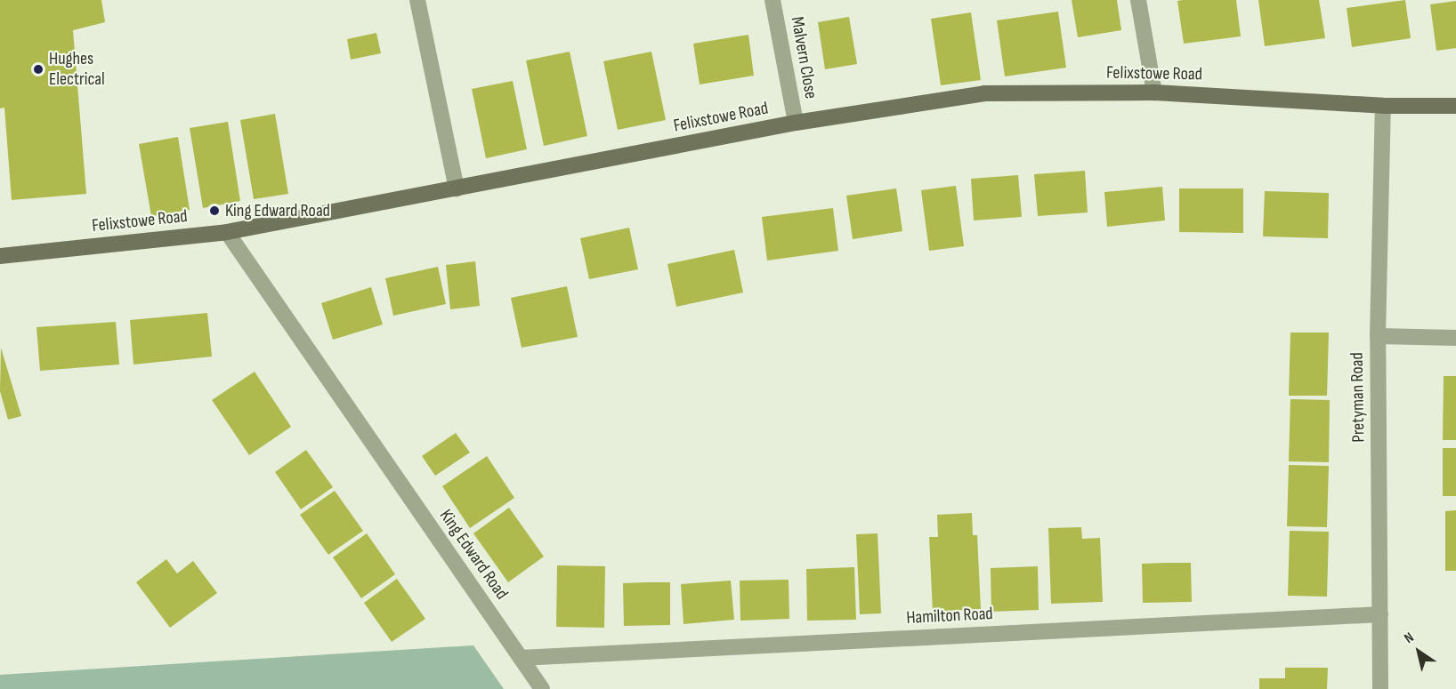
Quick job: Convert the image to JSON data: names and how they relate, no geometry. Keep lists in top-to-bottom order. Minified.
{"streets":{"main road":["Felixstowe Road"],"street":["Malvern Close","Pretyman Road","King Edward Road","Hamilton Road"]},"crossings":[["Malvern Close","Felixstowe Road"],["Felixstowe Road","Pretyman Road"],["Felixstowe Road","King Edward Road"],["Pretyman Road","Hamilton Road"],["King Edward Road","Hamilton Road"]],"places":["Hughes Electrical","King Edward Road"],"north":"top left"}
